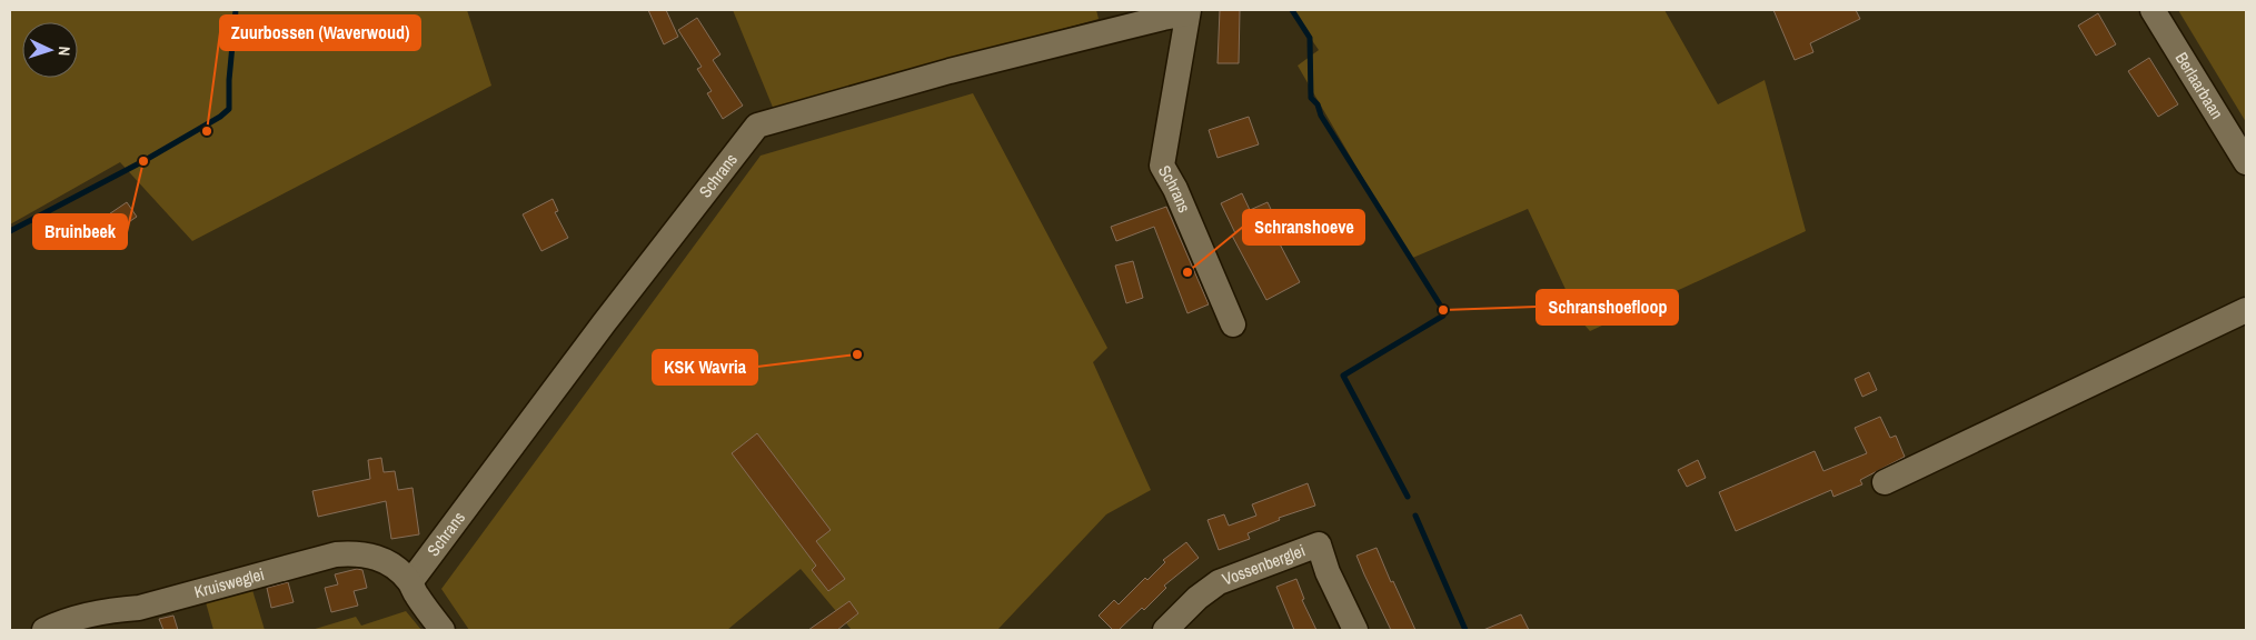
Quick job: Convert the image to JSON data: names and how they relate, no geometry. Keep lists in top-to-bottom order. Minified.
{"streets":{"street":["Berlaarbaan","Schrans","Vossenberglei","Kruisweglei"]},"crossings":[["Schrans","Kruisweglei"]],"places":["Zuurbossen (Waverwoud)","Bruinbeek","Schranshoeve","Schranshoefloop","KSK Wavria"],"north":"right"}
